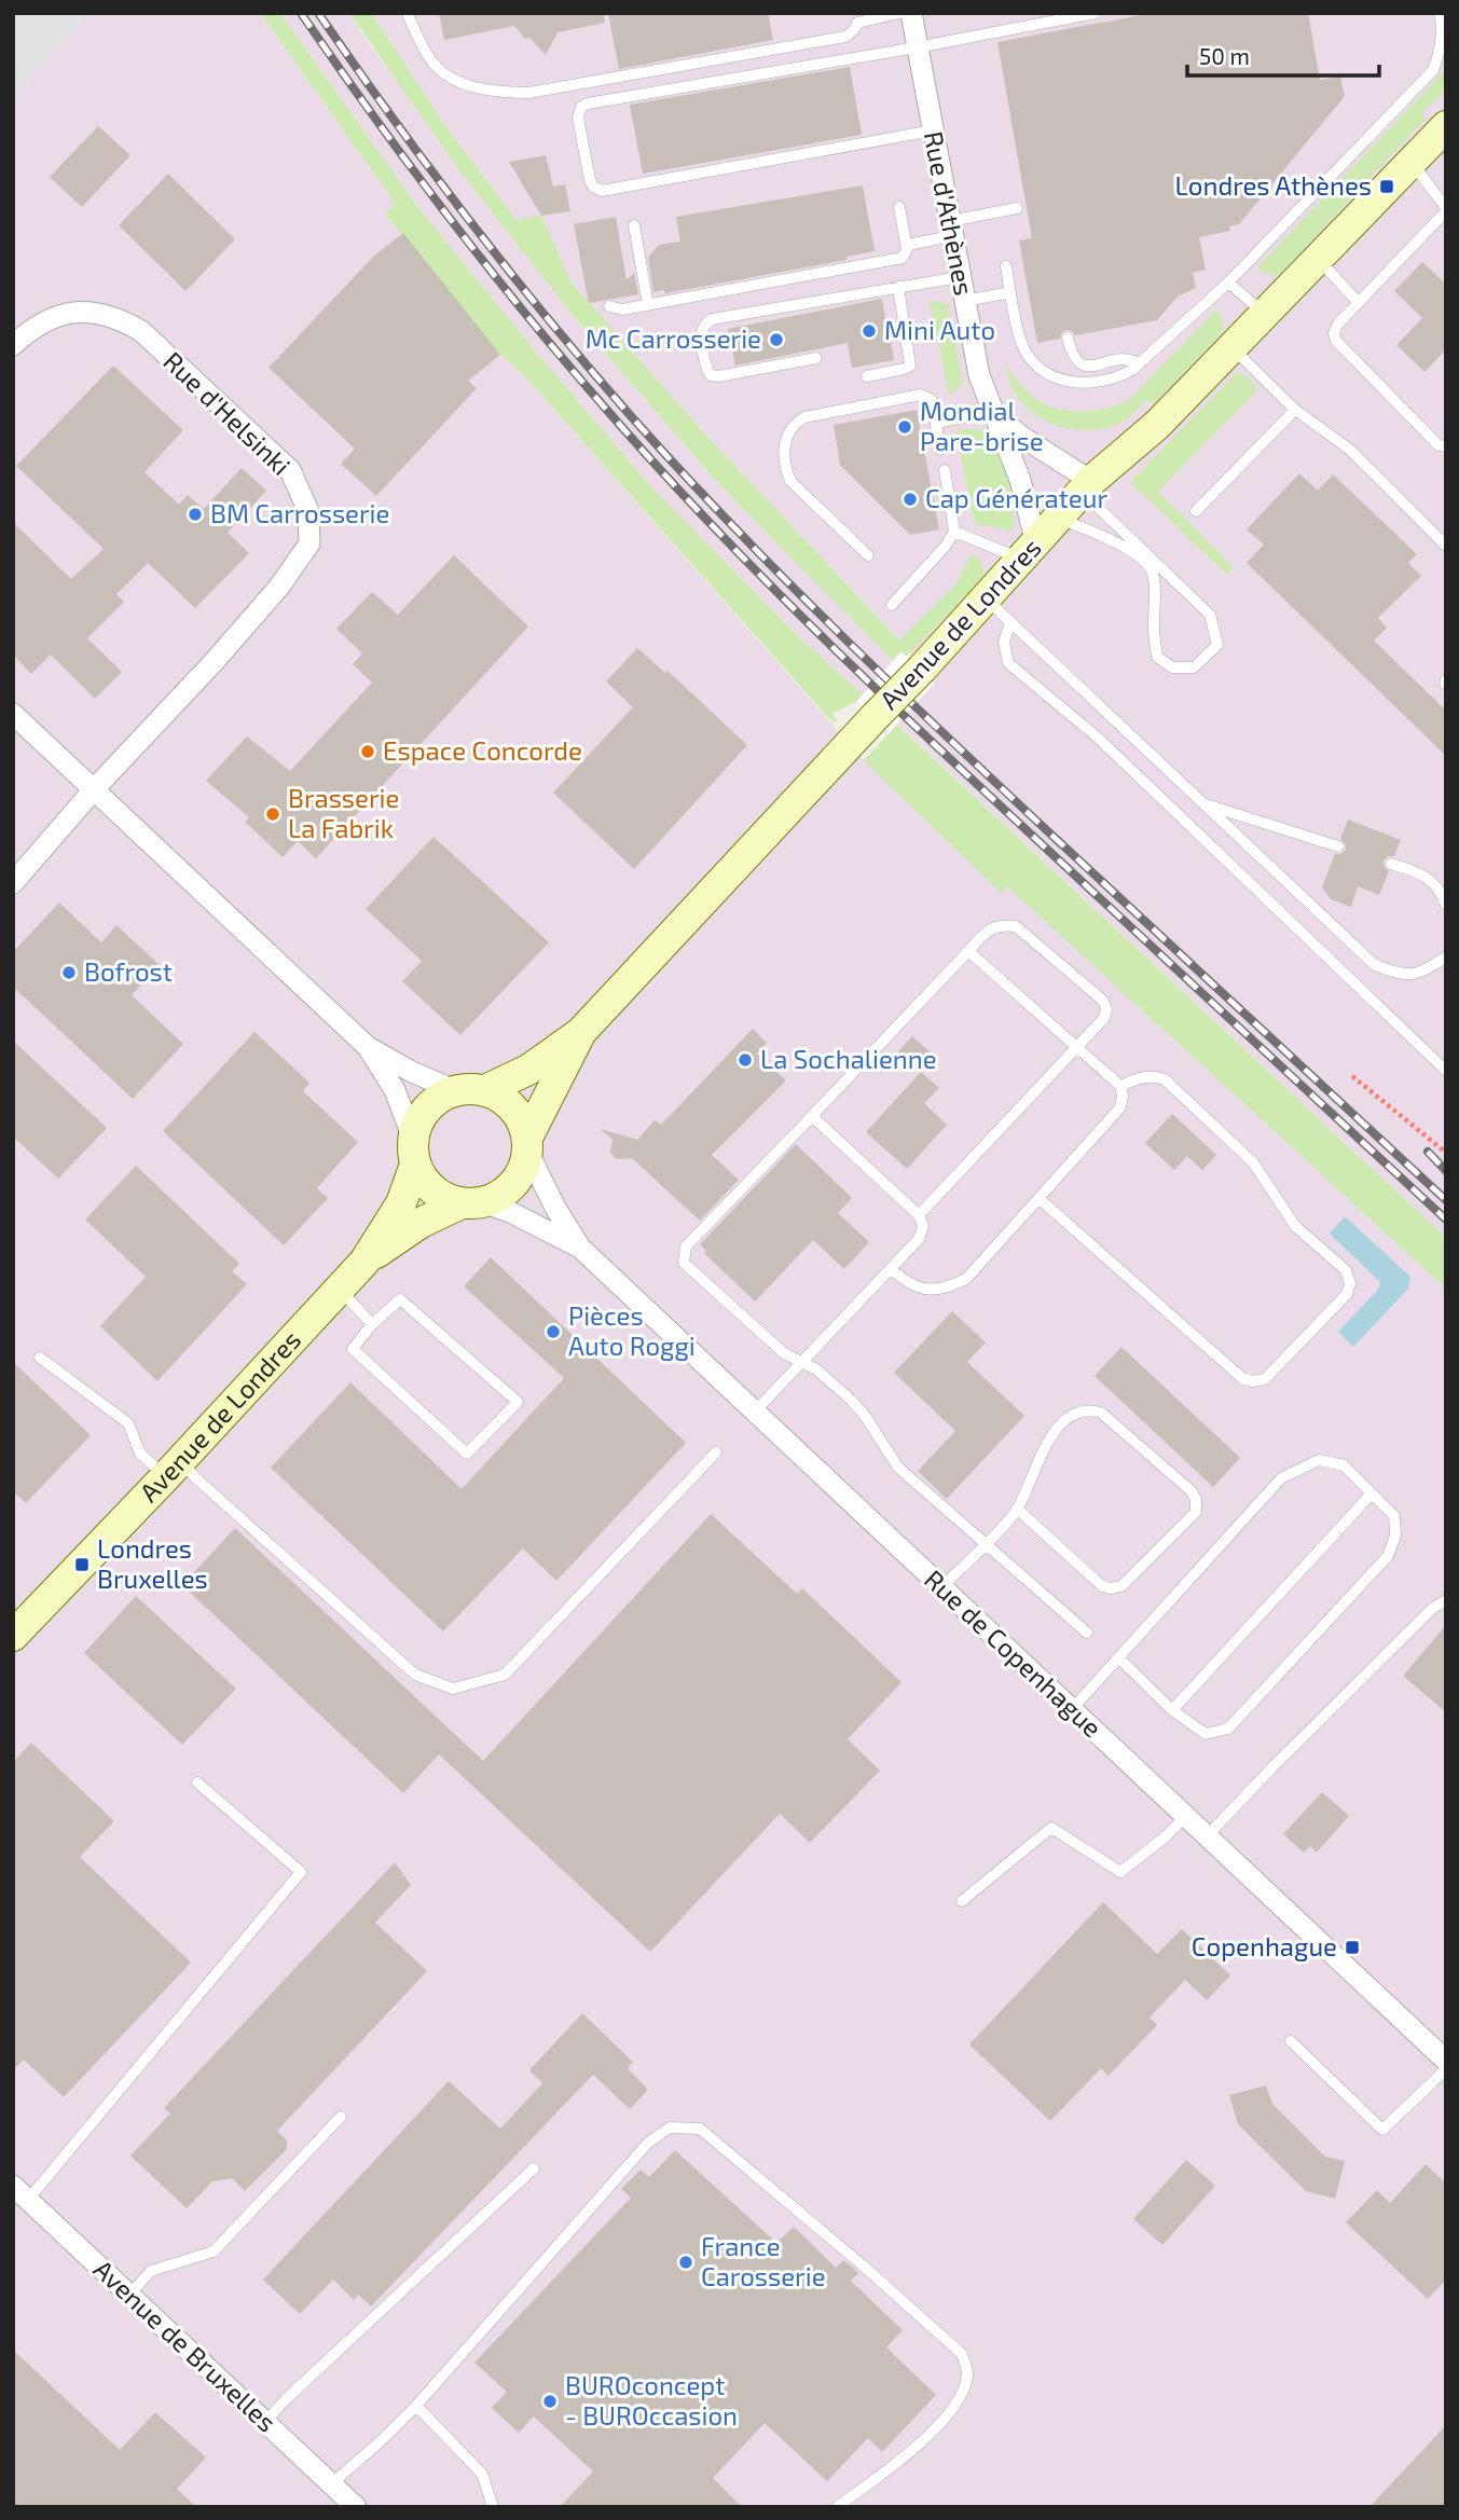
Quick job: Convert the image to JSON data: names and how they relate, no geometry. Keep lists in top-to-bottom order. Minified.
{"streets":{"street":["Rue d'Athènes","Rue d'Helsinki","Avenue de Londres","Rue de Copenhague","Avenue de Bruxelles"]},"crossings":[["Rue d'Athènes","Avenue de Londres"],["Avenue de Londres","Rue de Copenhague"]],"places":{"transit":["Londres Athènes","Londres Bruxelles","Copenhague"],"other":["Mini Auto","Mc Carrosserie","Mondial Pare-brise","Cap Générateur","BM Carrosserie","Espace Concorde","Brasserie La Fabrik","Bofrost","La Sochalienne","Pièces Auto Roggi","France Carosserie","BUROconcept - BUROccasion"]},"scale_bar":"50 m"}
